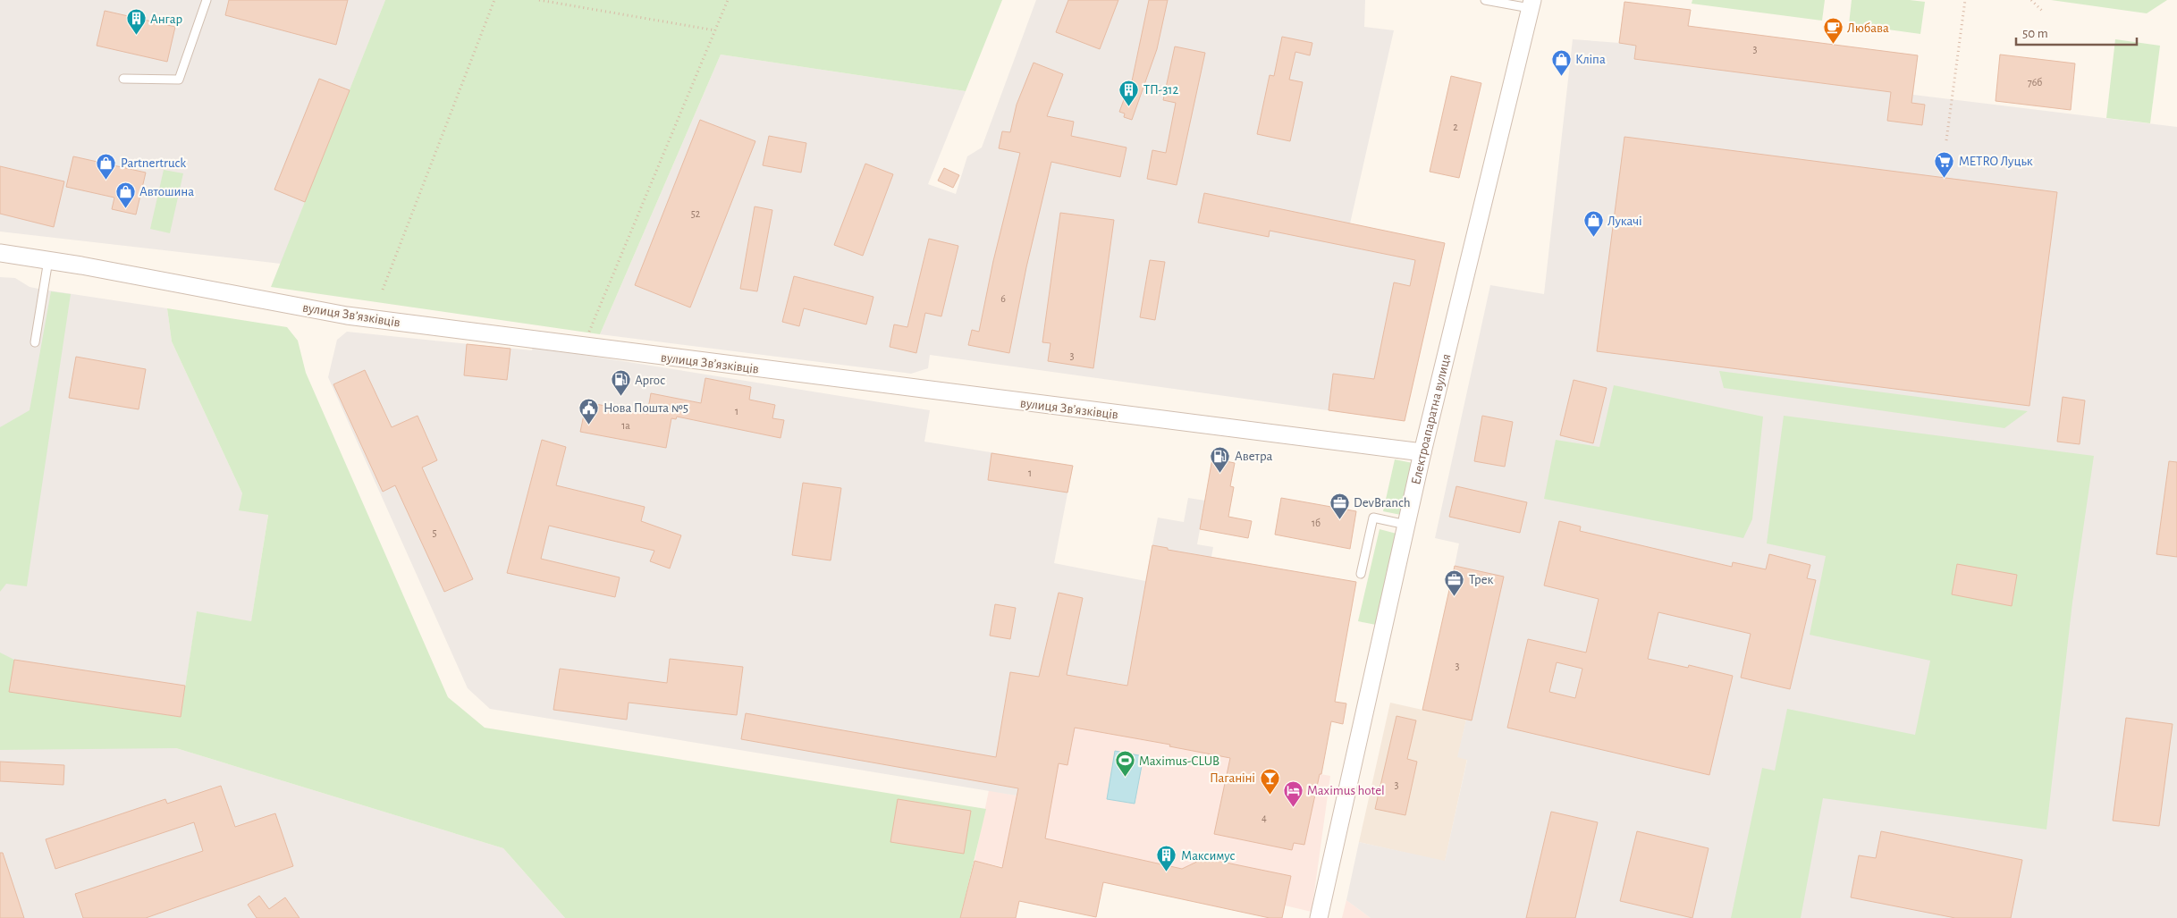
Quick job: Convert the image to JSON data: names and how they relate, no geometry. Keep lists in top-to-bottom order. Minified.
{"streets":{"street":["вулиця Звʼязківців","Електроапаратна вулиця"]},"crossings":[["вулиця Звʼязківців","Електроапаратна вулиця"]],"places":{"building":["Ангар","ТП-312","Максимус"],"cafe":["Любава"],"shop":["Кліпа","Partnertruck","Автошина","Лукачі"],"supermarket":["METRO Луцьк"],"fuel station":["Аргос","Аветра"],"public building":["Нова Пошта №5"],"office":["DevBranch","Трек"],"sports":["Maximus-CLUB"],"bar":["Паганіні"],"hotel":["Maximus hotel"]},"house_numbers":["3","76б","2","52","6","3","1","1а","1","1б","5","3","3","4"],"scale_bar":"50 m"}
